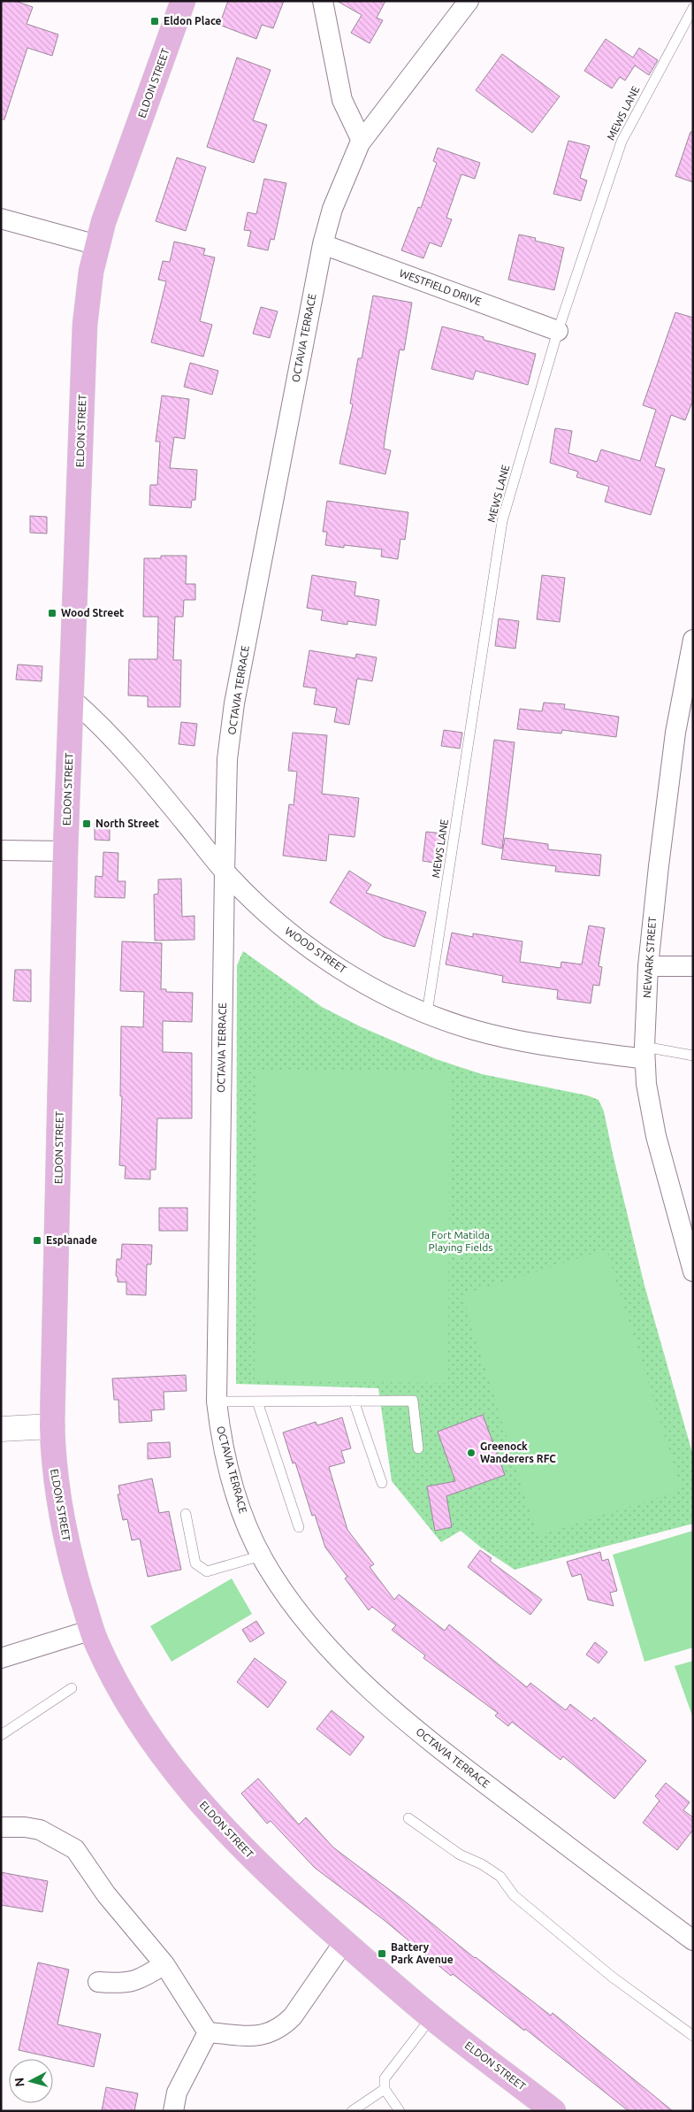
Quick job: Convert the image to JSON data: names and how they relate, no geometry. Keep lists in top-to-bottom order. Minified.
{"streets":{"main road":["ELDON STREET"],"street":["WESTFIELD DRIVE","OCTAVIA TERRACE","WOOD STREET","NEWARK STREET"],"lane":["MEWS LANE"]},"crossings":[["ELDON STREET","WOOD STREET"],["MEWS LANE","WESTFIELD DRIVE"],["MEWS LANE","WOOD STREET"],["WESTFIELD DRIVE","OCTAVIA TERRACE"],["OCTAVIA TERRACE","WOOD STREET"],["WOOD STREET","NEWARK STREET"]],"parks":["Fort Matilda Playing Fields"],"places":{"transit":["Eldon Place","Wood Street","North Street","Esplanade","Battery Park Avenue"],"other":["Greenock Wanderers RFC"]},"north":"left"}
